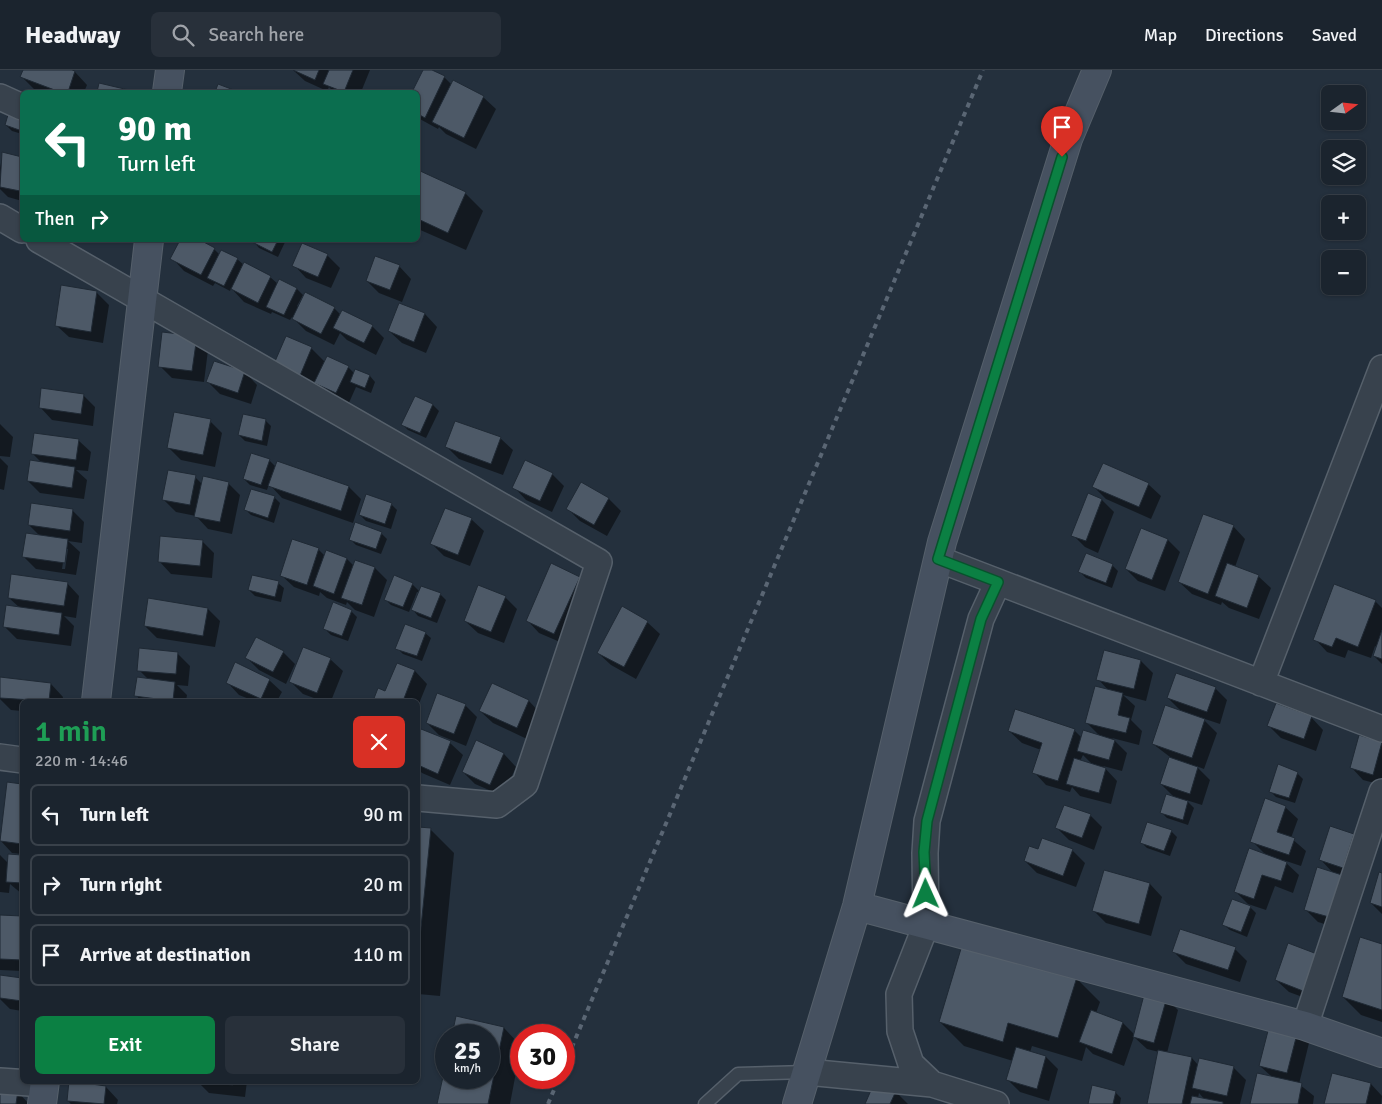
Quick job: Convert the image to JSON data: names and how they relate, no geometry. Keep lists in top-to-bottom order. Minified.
{"north":"right","page":{"header":"Headway","search":"Search here","nav":["Map","Directions","Saved"],"map_buttons":["+","−"],"turn":["90 m","Turn left"],"then":"Then","heading":["1 min","220 m · 14:46"],"list":[{"name":"Turn left","value":"90 m"},{"name":"Turn right","value":"20 m"},{"name":"Arrive at destination","value":"110 m"}],"buttons":["Exit","Share"],"speed":"25 km/h","limit":"30"}}
